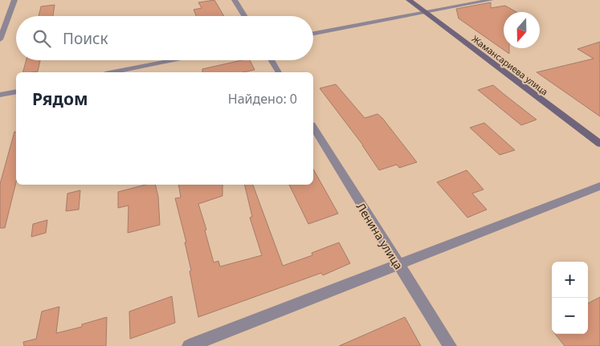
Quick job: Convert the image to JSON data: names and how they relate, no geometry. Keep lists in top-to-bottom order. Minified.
{"streets":{"main road":["Жамансариева улица"],"street":["Ленина улица"]},"north":"bottom","page":{"search":"Поиск","heading":["Рядом","Найдено: 0"],"map_buttons":["+","−"]}}
